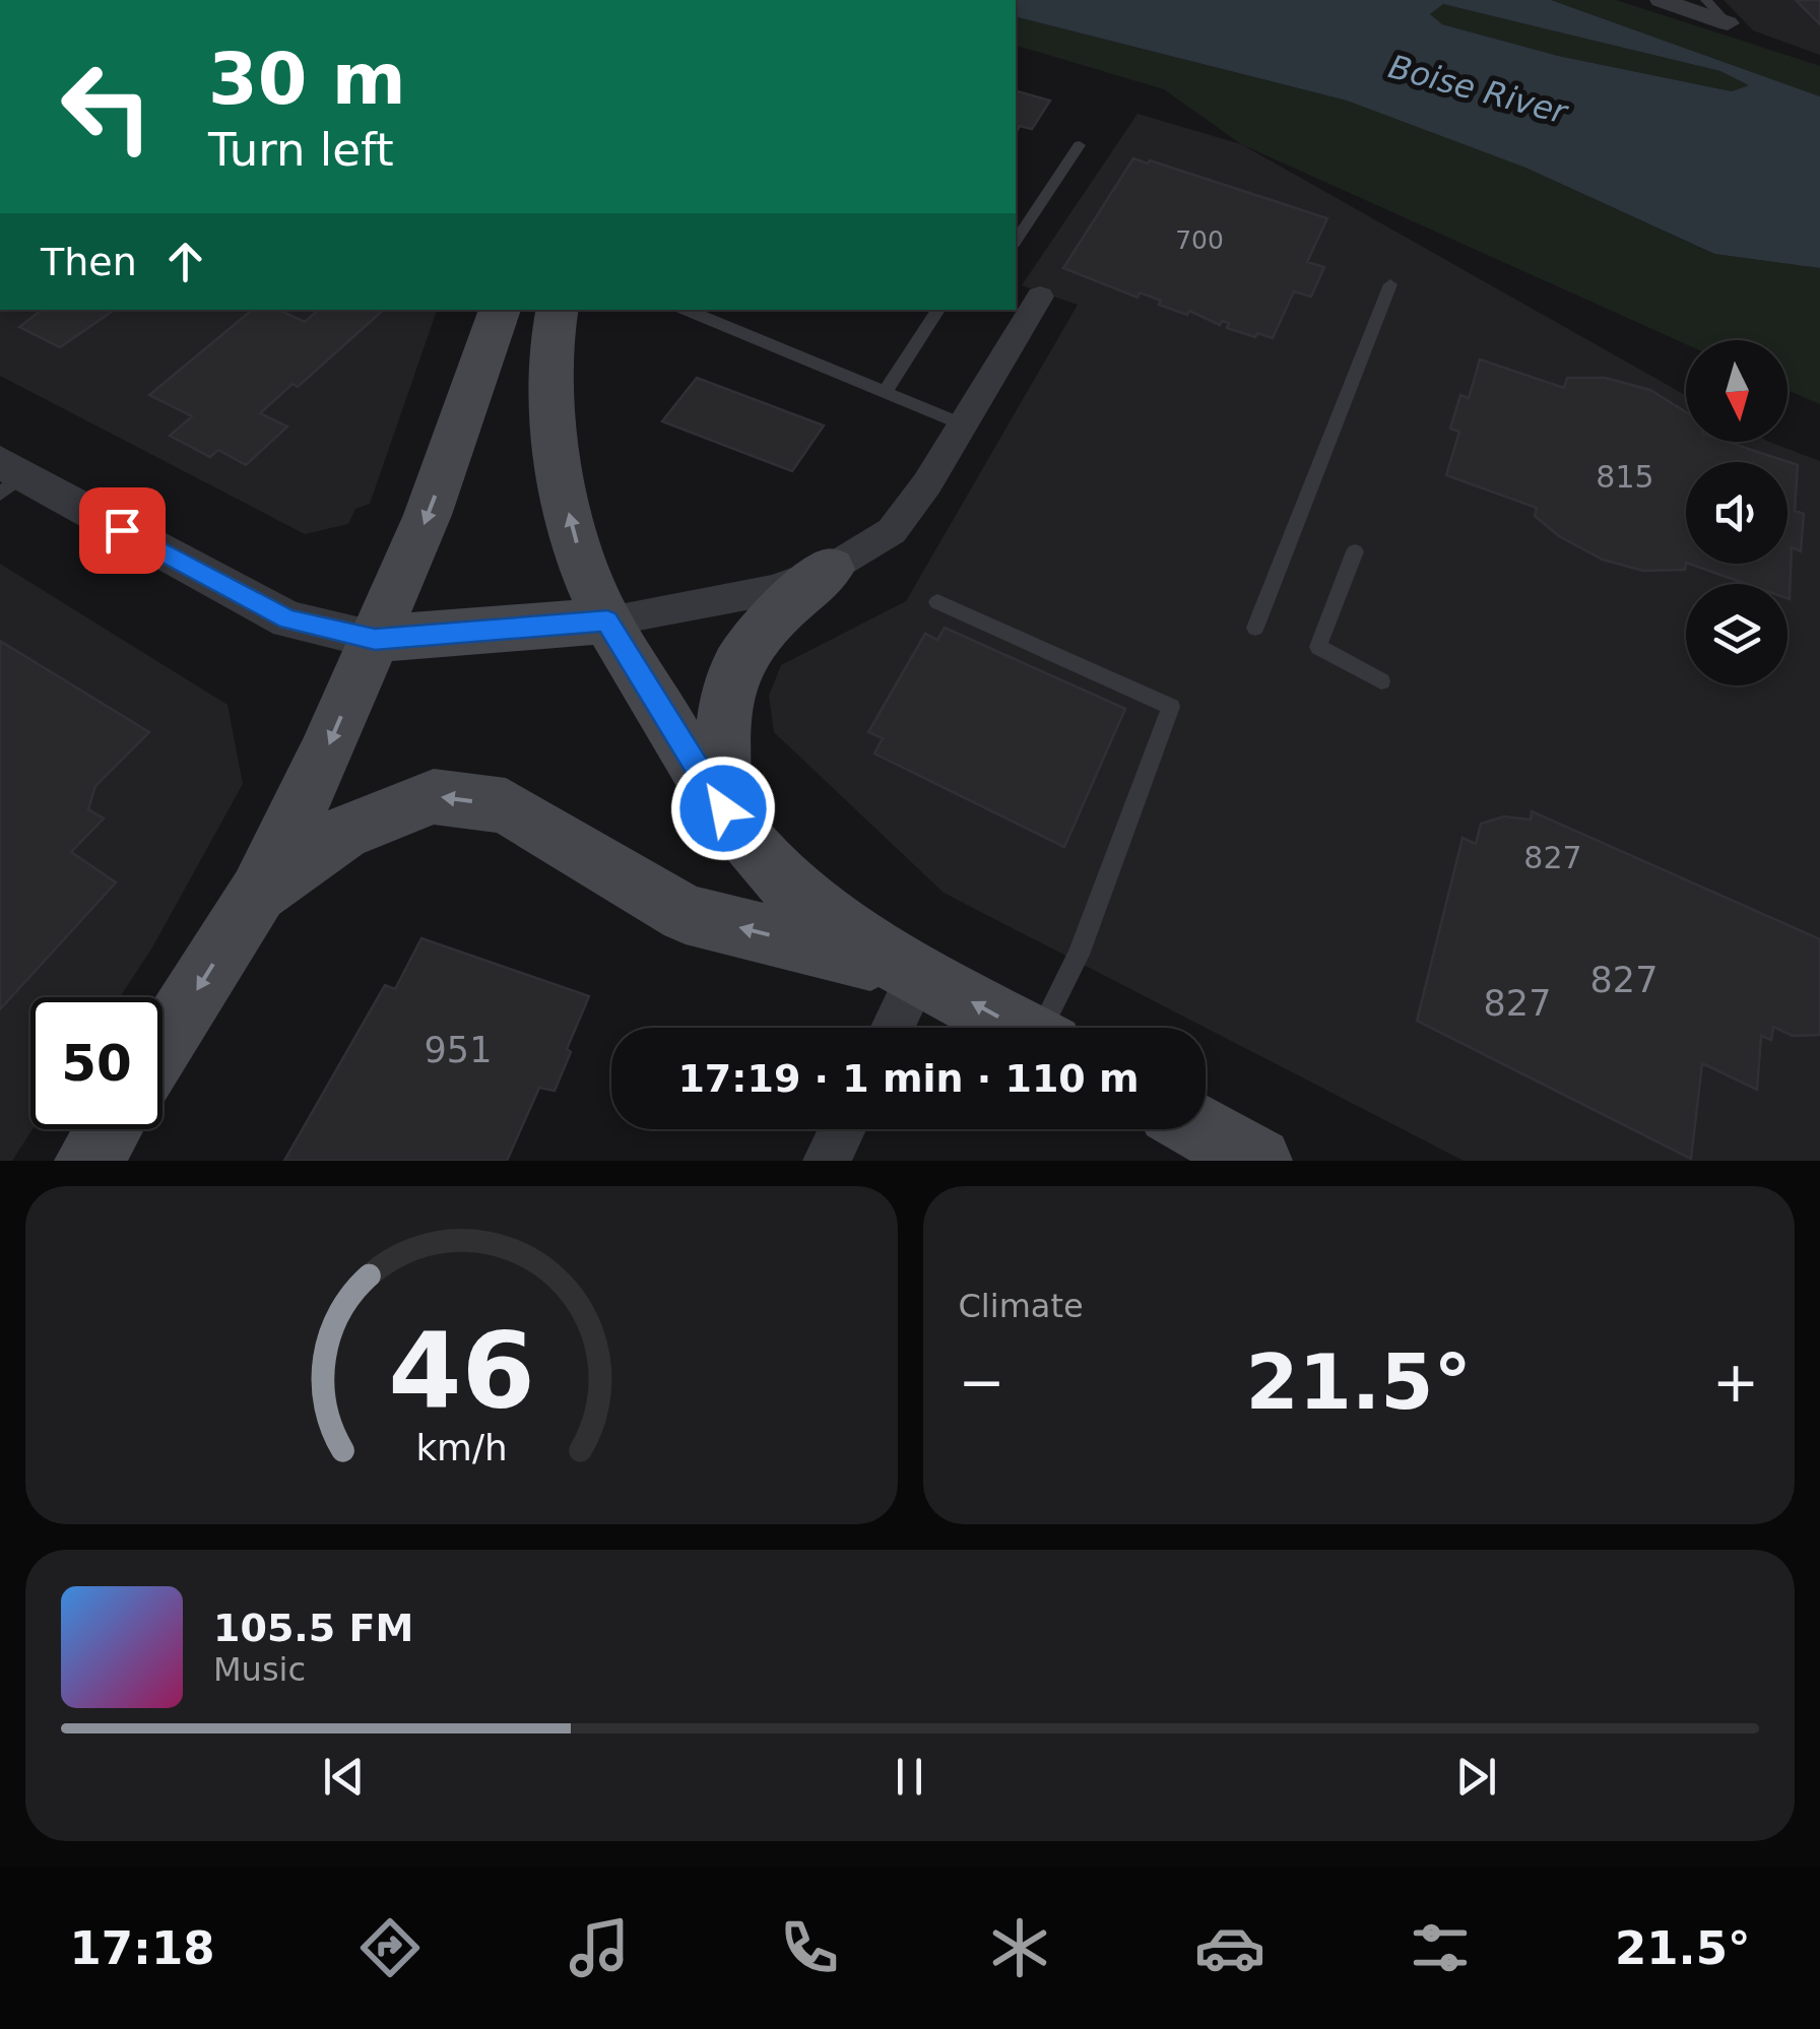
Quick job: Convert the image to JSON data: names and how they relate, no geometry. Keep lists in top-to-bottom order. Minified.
{"water":["Boise River"],"house_numbers":["700","815","827","827","827","951"],"north":"bottom","page":{"turn":["30 m","Turn left"],"then":"Then","limit":"50","trip":"17:19 · 1 min · 110 m","tile":"Climate","heat":["−","21.5°","+"],"song":["105.5 FM","Music"],"tabs":["17:18","21.5°"],"gauge":["46","km/h"]}}
